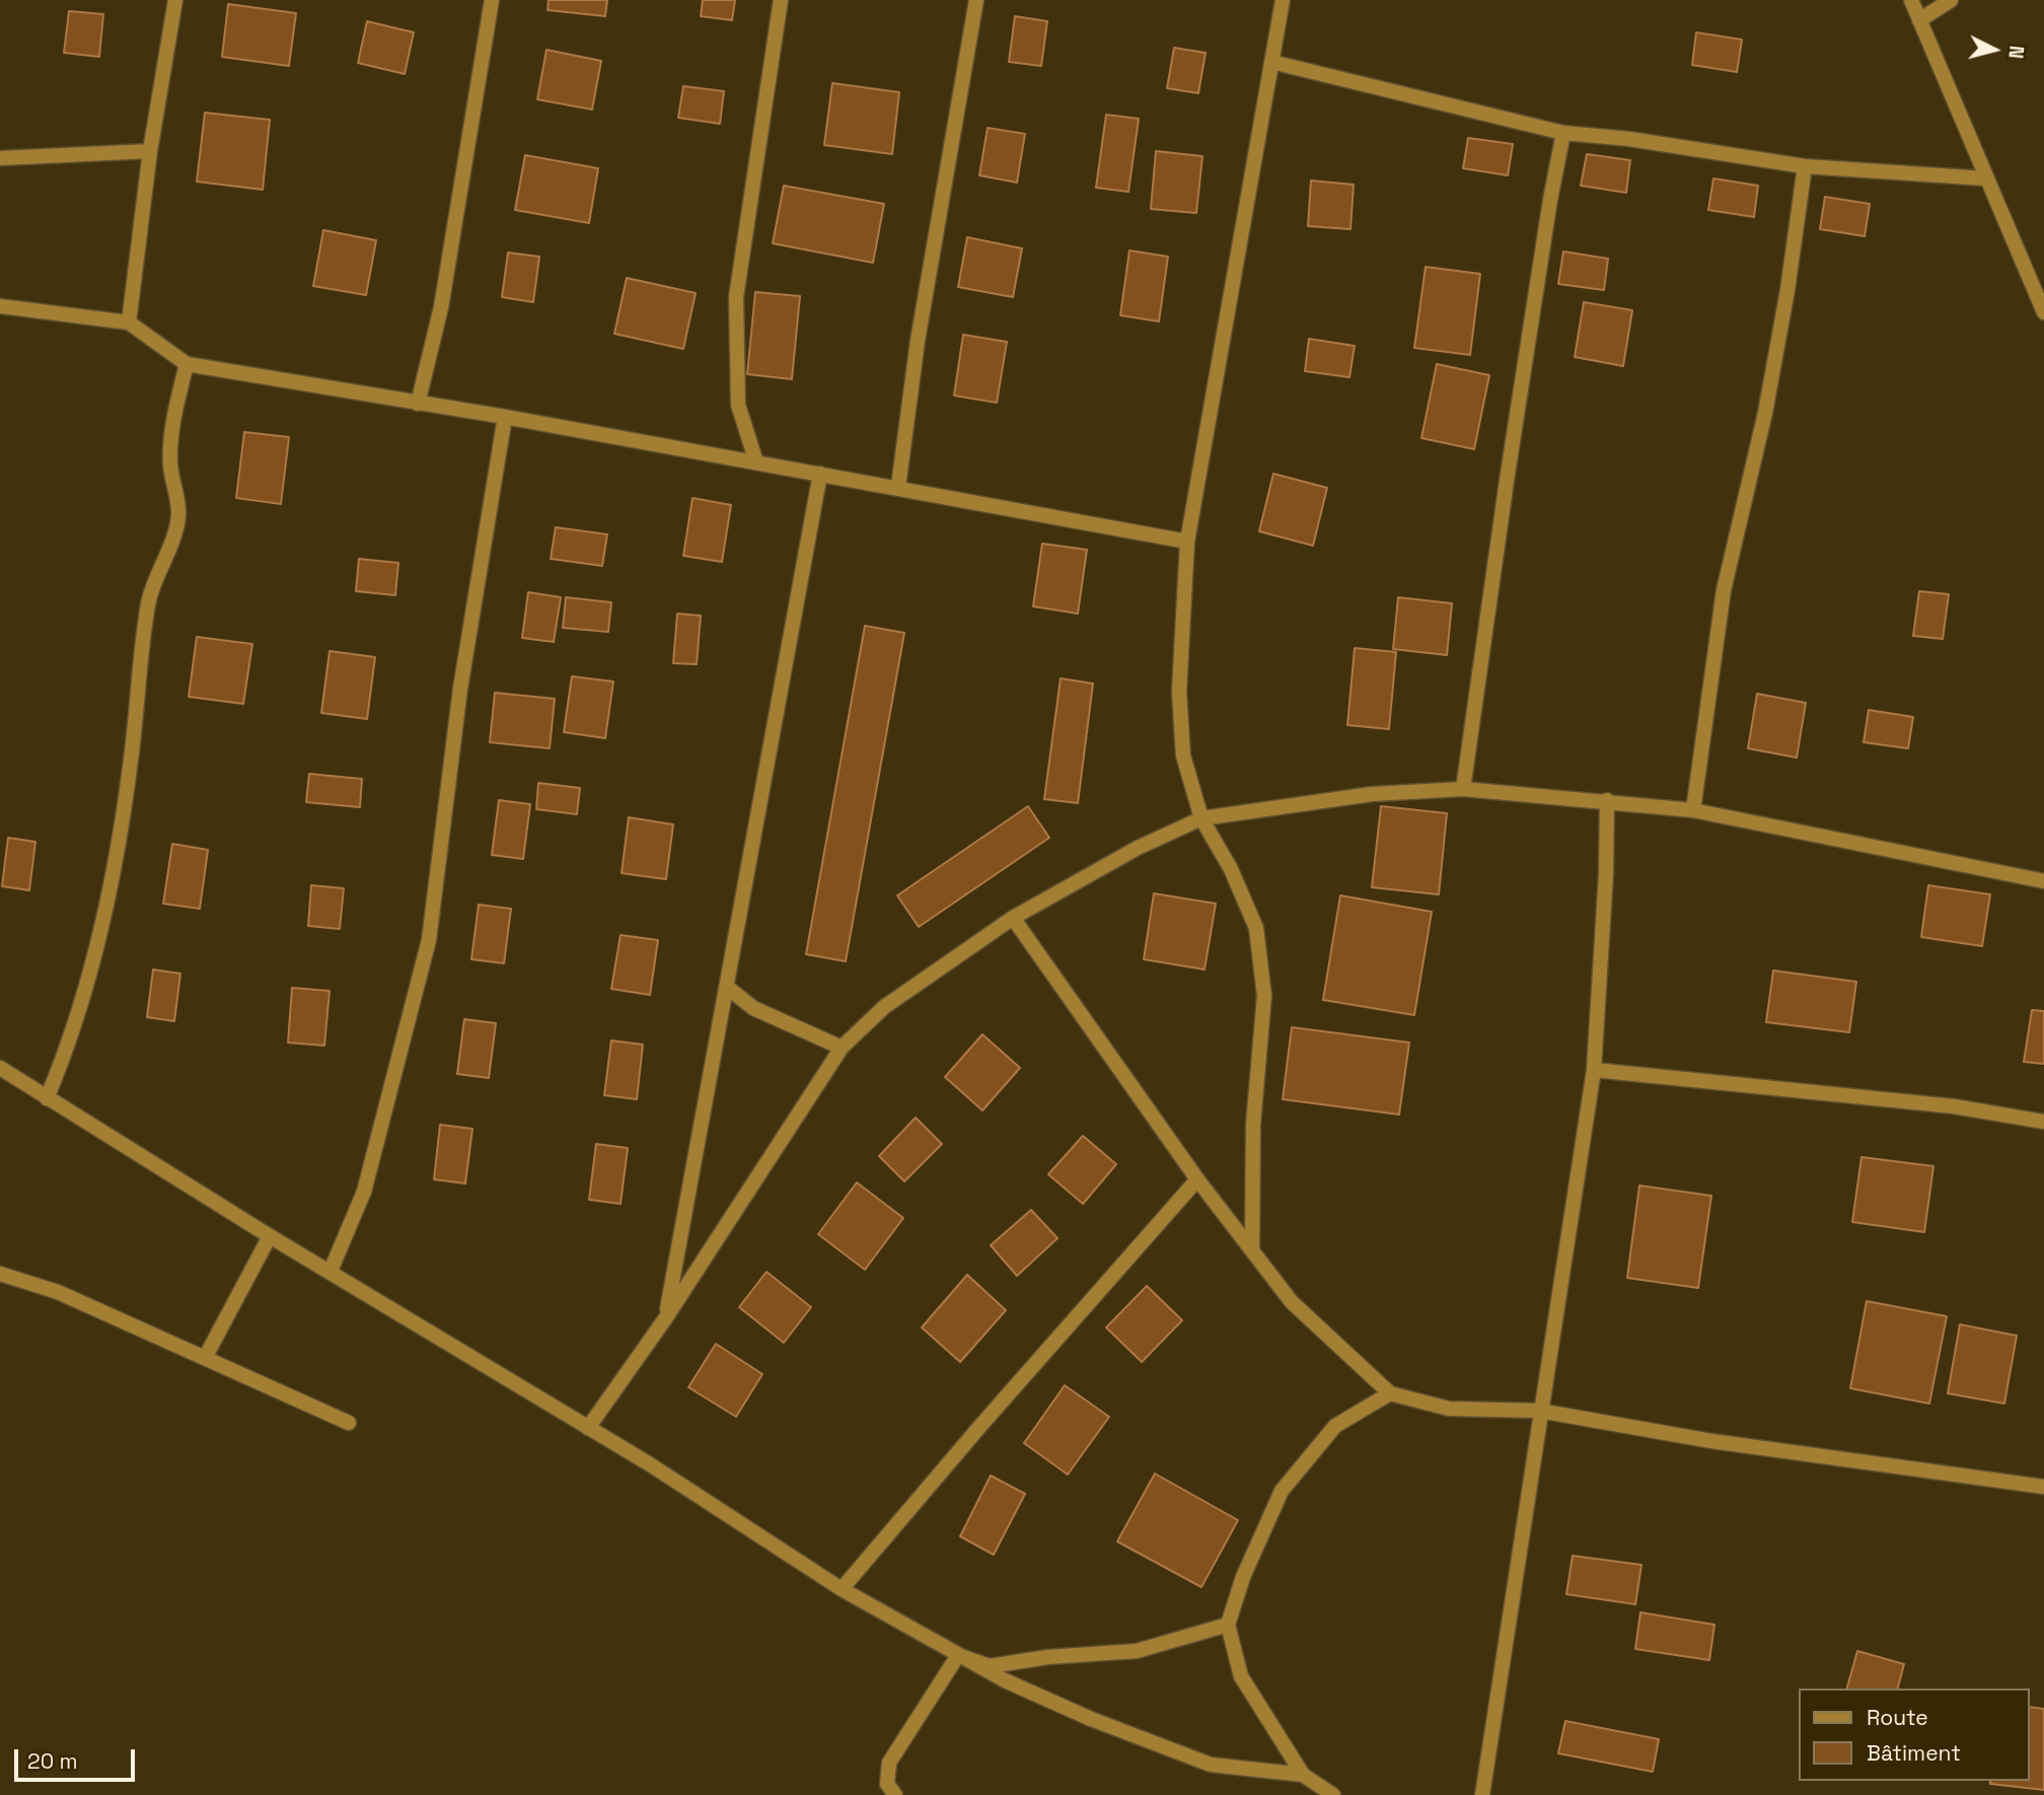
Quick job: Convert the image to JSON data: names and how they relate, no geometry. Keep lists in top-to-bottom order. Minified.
{"legend":["Route","Bâtiment"],"scale_bar":"20 m","north":"right"}
